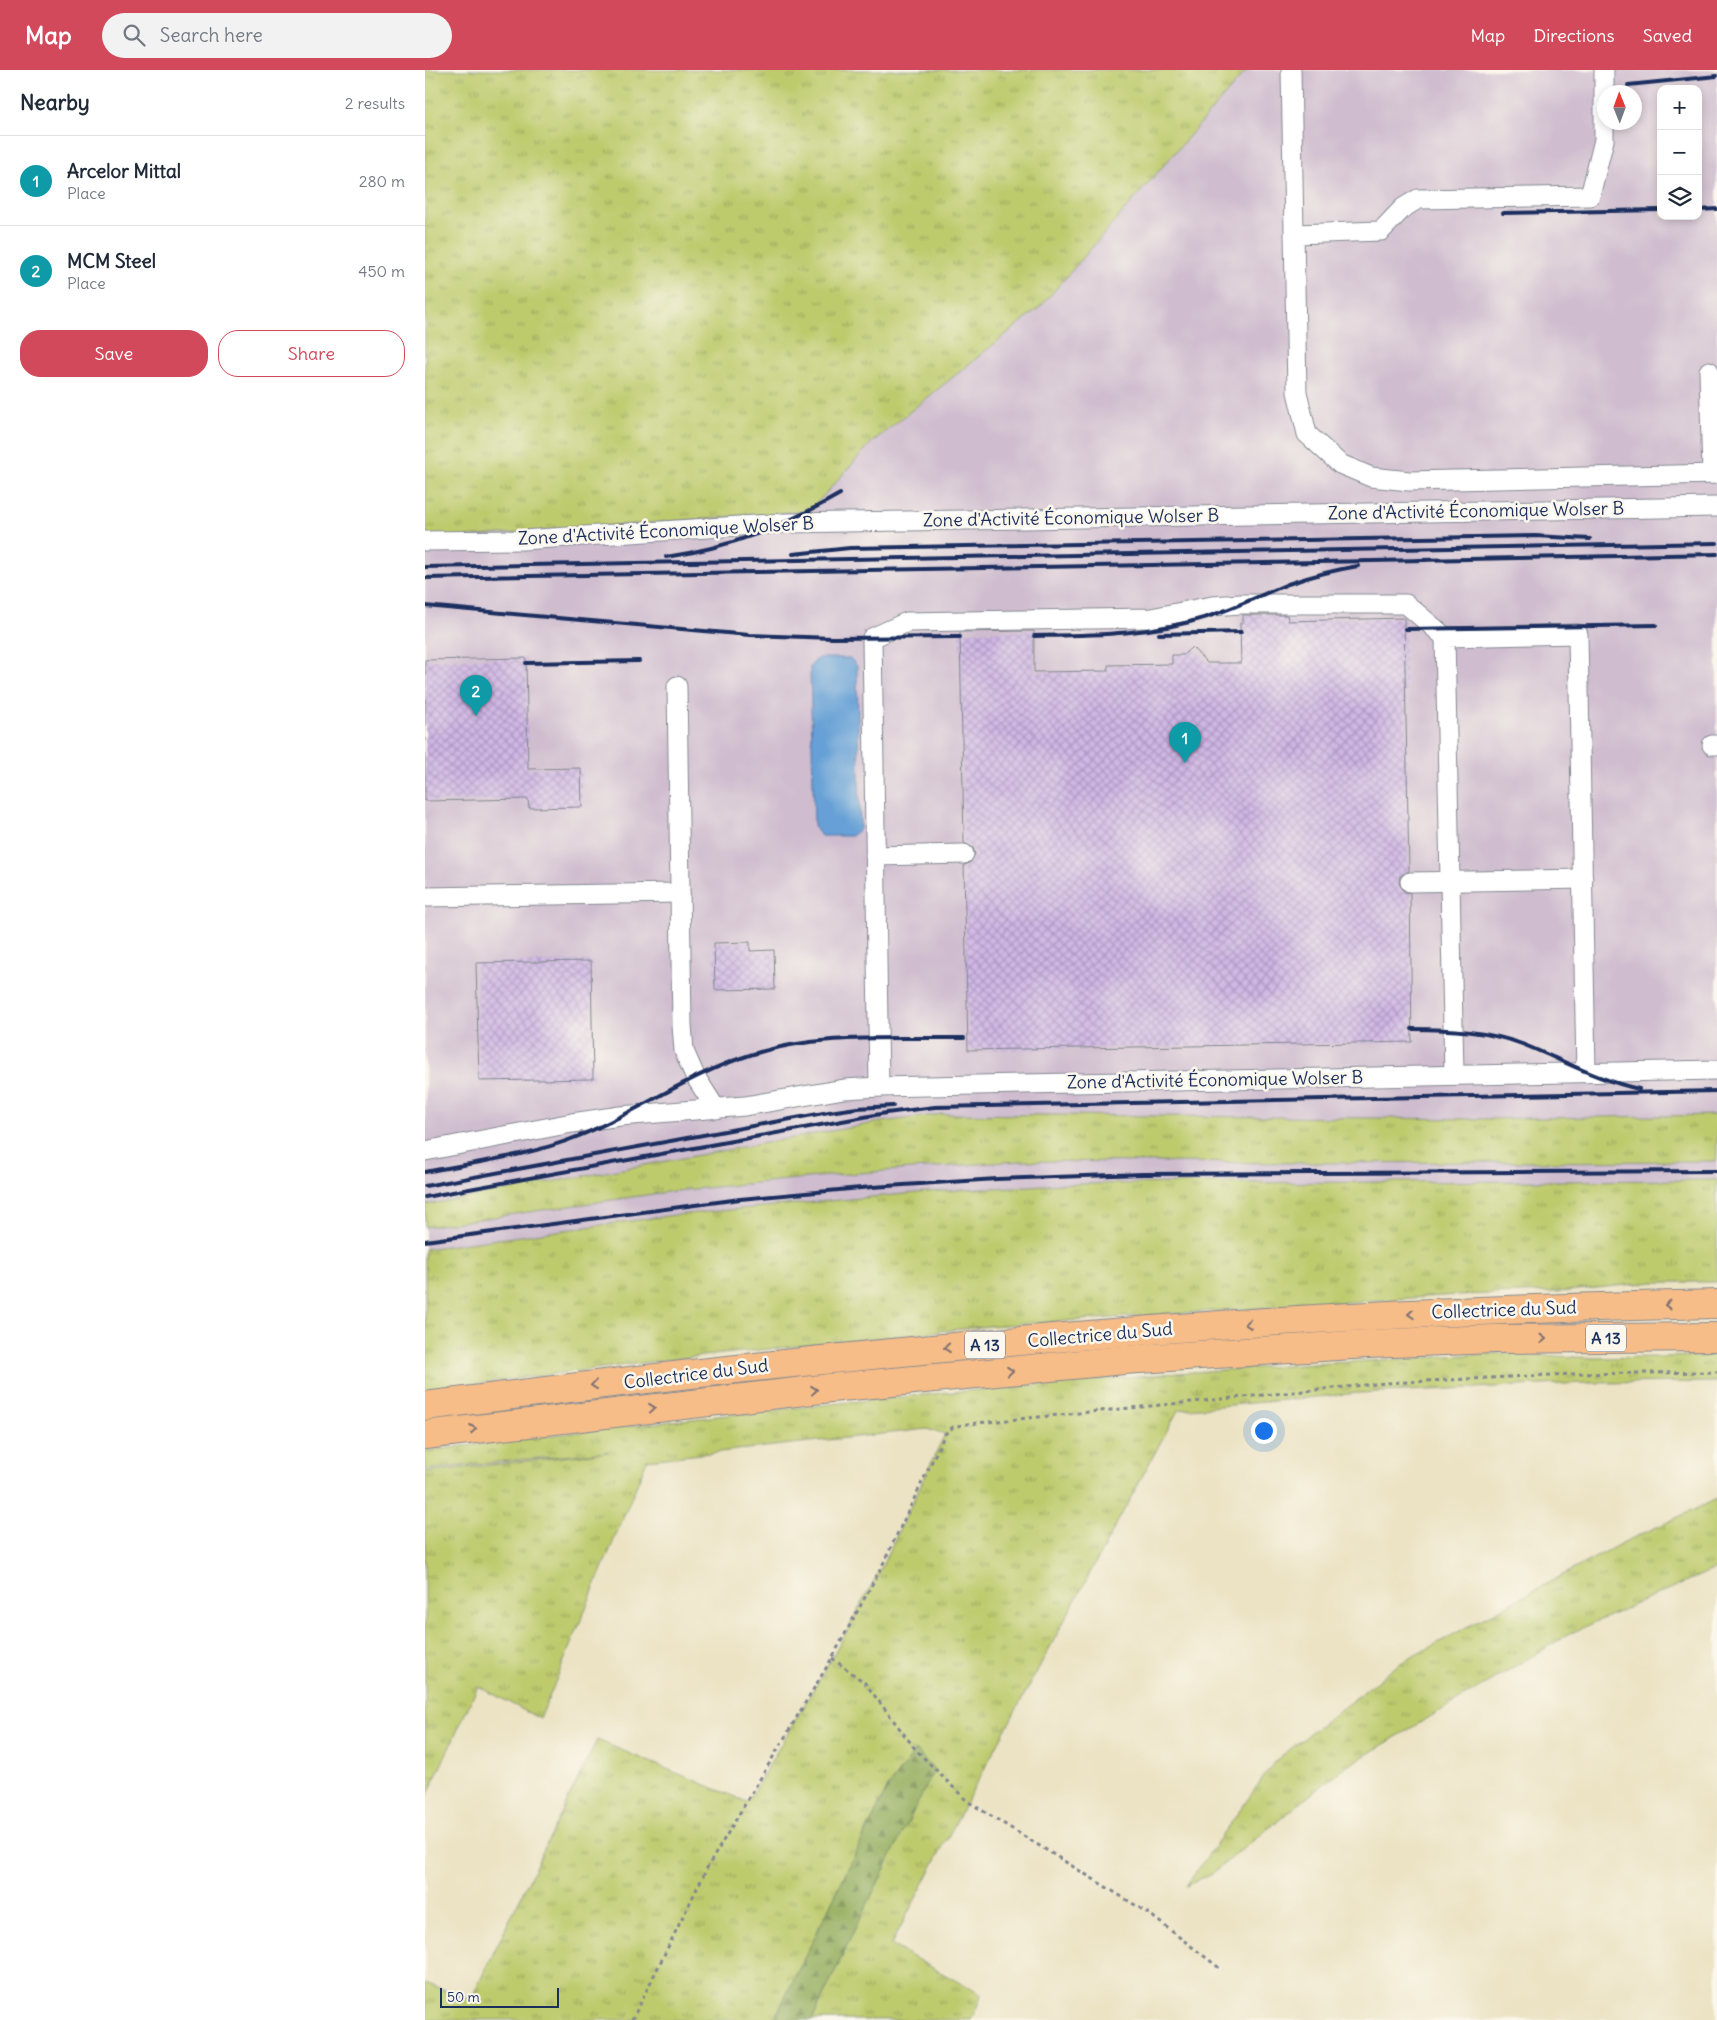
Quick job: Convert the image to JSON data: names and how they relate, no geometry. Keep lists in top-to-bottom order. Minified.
{"streets":{"highway":["Collectrice du Sud","A 13"],"street":["Zone d'Activité Économique Wolser B"]},"scale_bar":"50 m","north":"top","page":{"header":"Map","search":"Search here","nav":["Map","Directions","Saved"],"heading":["Nearby","2 results"],"map_buttons":["+","−"],"list":[{"mark":"1","name":"Arcelor Mittal","note":"Place","value":"280 m"},{"mark":"2","name":"MCM Steel","note":"Place","value":"450 m"}],"buttons":["Save","Share"],"pins":["2","1"],"scale":"50 m"}}
